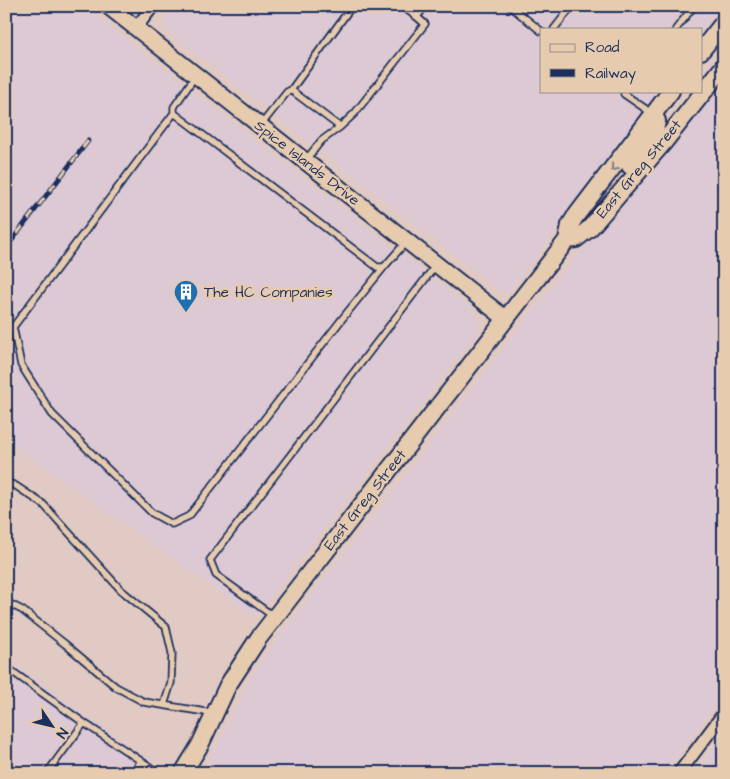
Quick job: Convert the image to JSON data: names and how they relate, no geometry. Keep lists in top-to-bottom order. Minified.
{"streets":{"main road":["East Greg Street"],"street":["Spice Islands Drive"]},"crossings":[["Spice Islands Drive","East Greg Street"]],"places":{"building":["The HC Companies"]},"legend":["Road","Railway"],"north":"bottom right"}
